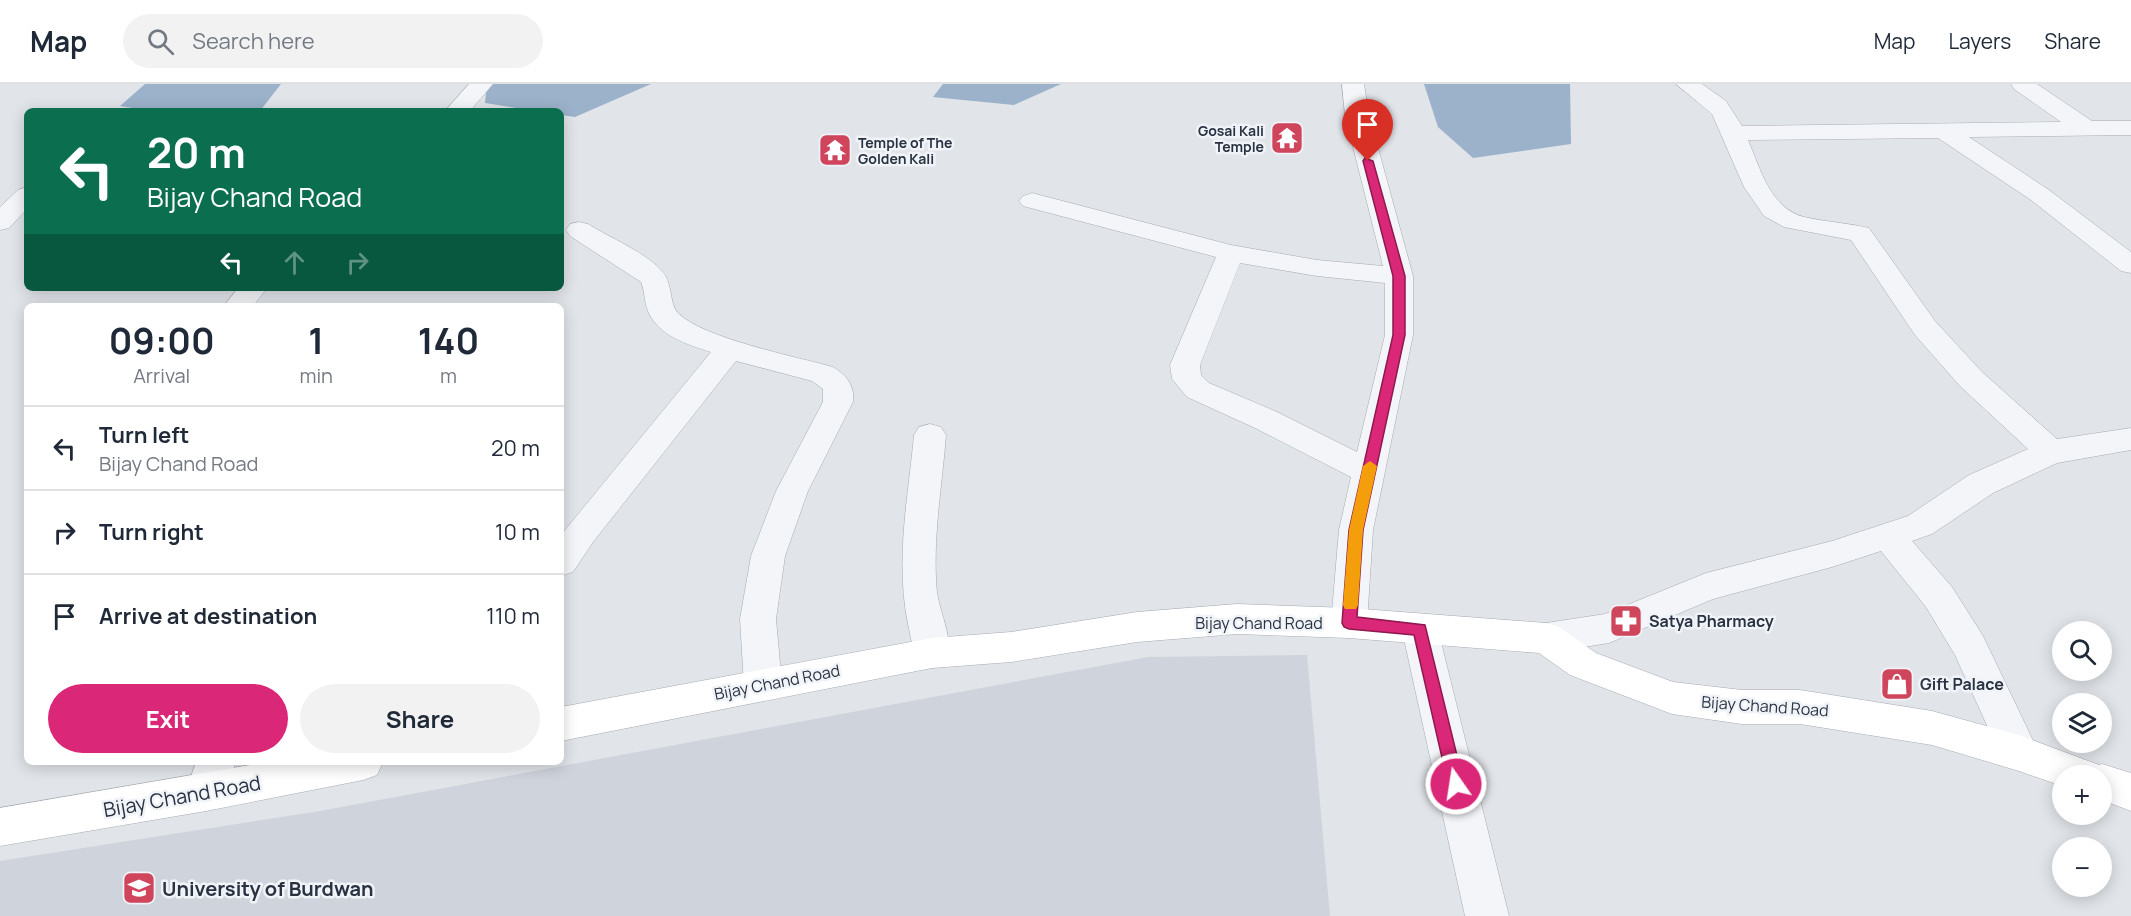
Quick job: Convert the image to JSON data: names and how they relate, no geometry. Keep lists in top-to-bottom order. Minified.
{"streets":{"main road":["Bijay Chand Road"]},"places":{"temple":["Gosai Kali Temple","Temple of The Golden Kali"],"pharmacy":["Satya Pharmacy"],"shop":["Gift Palace"],"school or university":["University of Burdwan"]},"page":{"header":"Map","search":"Search here","nav":["Map","Layers","Share"],"turn":["20 m","Bijay Chand Road"],"eta":["09:00","Arrival","1","min","140","m"],"list":[{"name":"Turn left","note":"Bijay Chand Road","value":"20 m"},{"name":"Turn right","value":"10 m"},{"name":"Arrive at destination","value":"110 m"}],"map_buttons":["+","−"],"buttons":["Exit","Share"]}}
